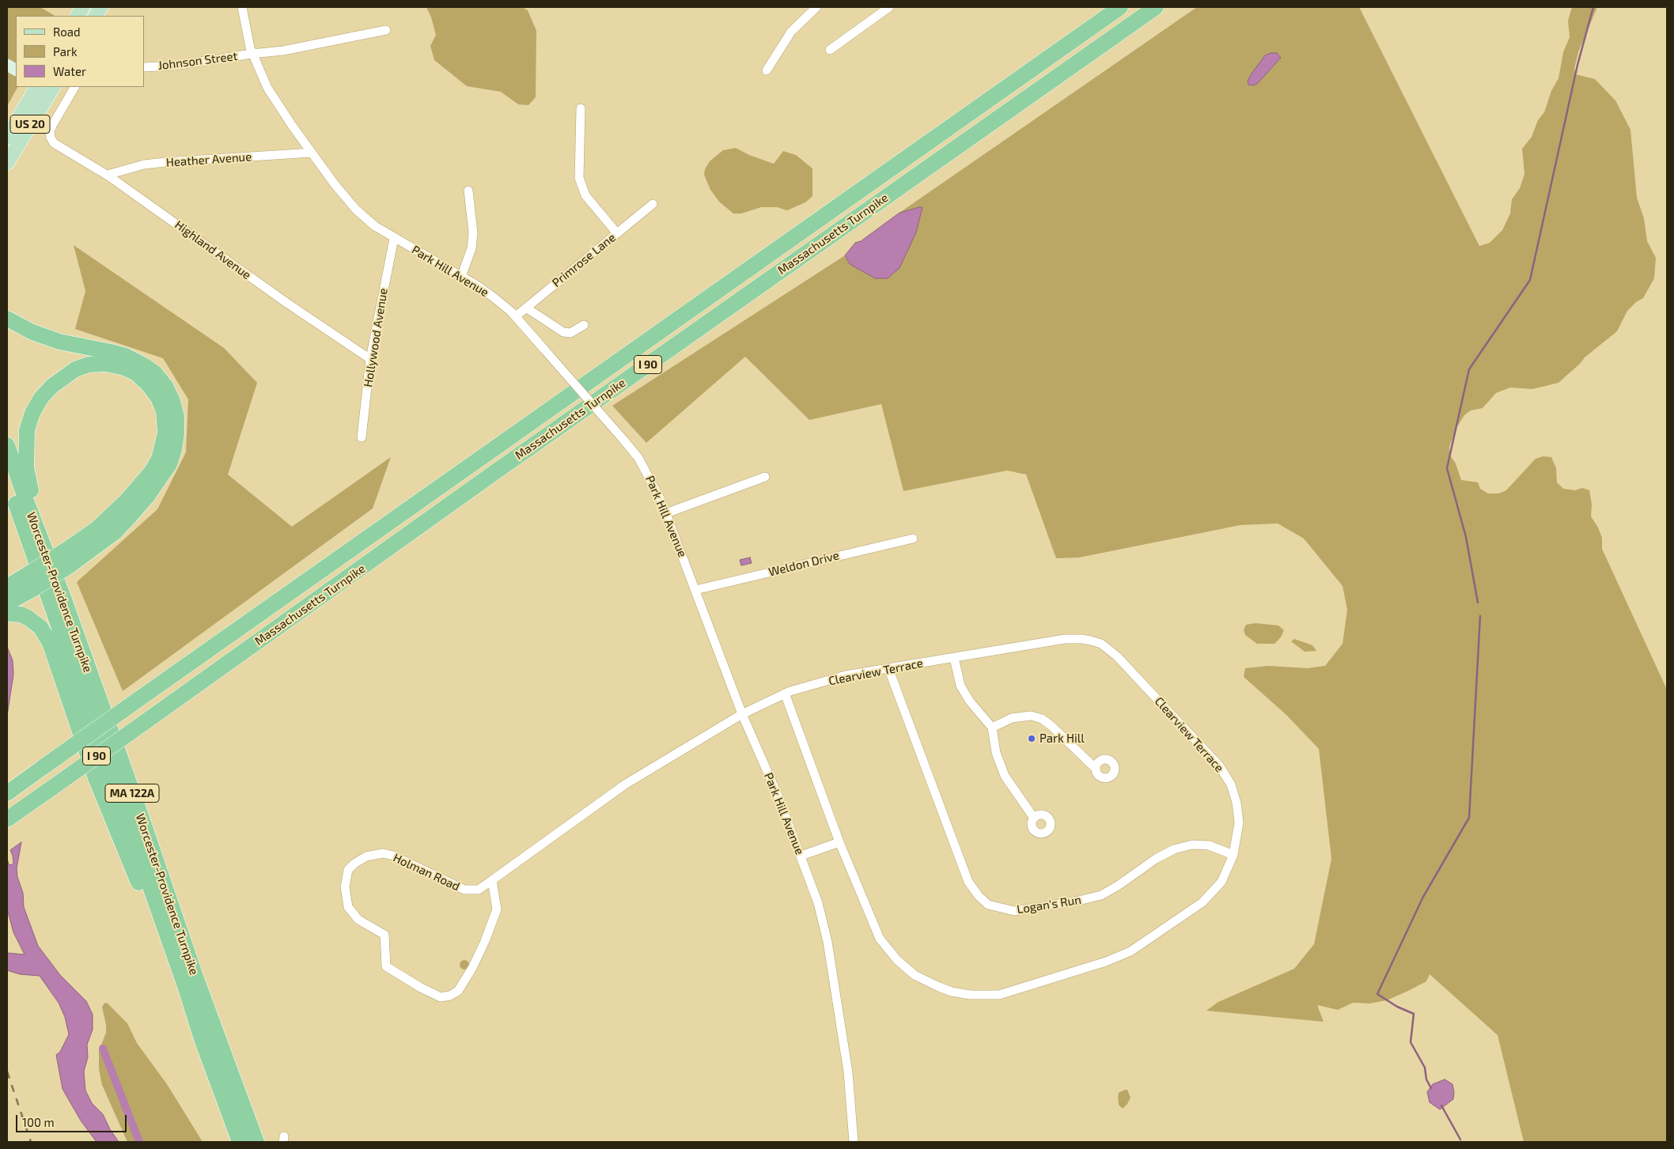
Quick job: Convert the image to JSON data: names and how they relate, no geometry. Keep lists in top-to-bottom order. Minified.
{"streets":{"highway":["Massachusetts Turnpike","I 90","Worcester-Providence Turnpike","MA 122A"],"main road":["US 20"],"street":["Johnson Street","Heather Avenue","Highland Avenue","Primrose Lane","Park Hill Avenue","Hollywood Avenue","Weldon Drive","Clearview Terrace","Holman Road","Logan's Run"]},"crossings":[["Johnson Street","Park Hill Avenue"],["Heather Avenue","Highland Avenue"],["Heather Avenue","Park Hill Avenue"],["Highland Avenue","Hollywood Avenue"],["Primrose Lane","Park Hill Avenue"],["Park Hill Avenue","Hollywood Avenue"],["Park Hill Avenue","Weldon Drive"],["Park Hill Avenue","Clearview Terrace"],["Park Hill Avenue","Holman Road"],["Clearview Terrace","Holman Road"],["Clearview Terrace","Logan's Run"]],"places":["Park Hill"],"legend":["Road","Park","Water"],"scale_bar":"100 m"}
